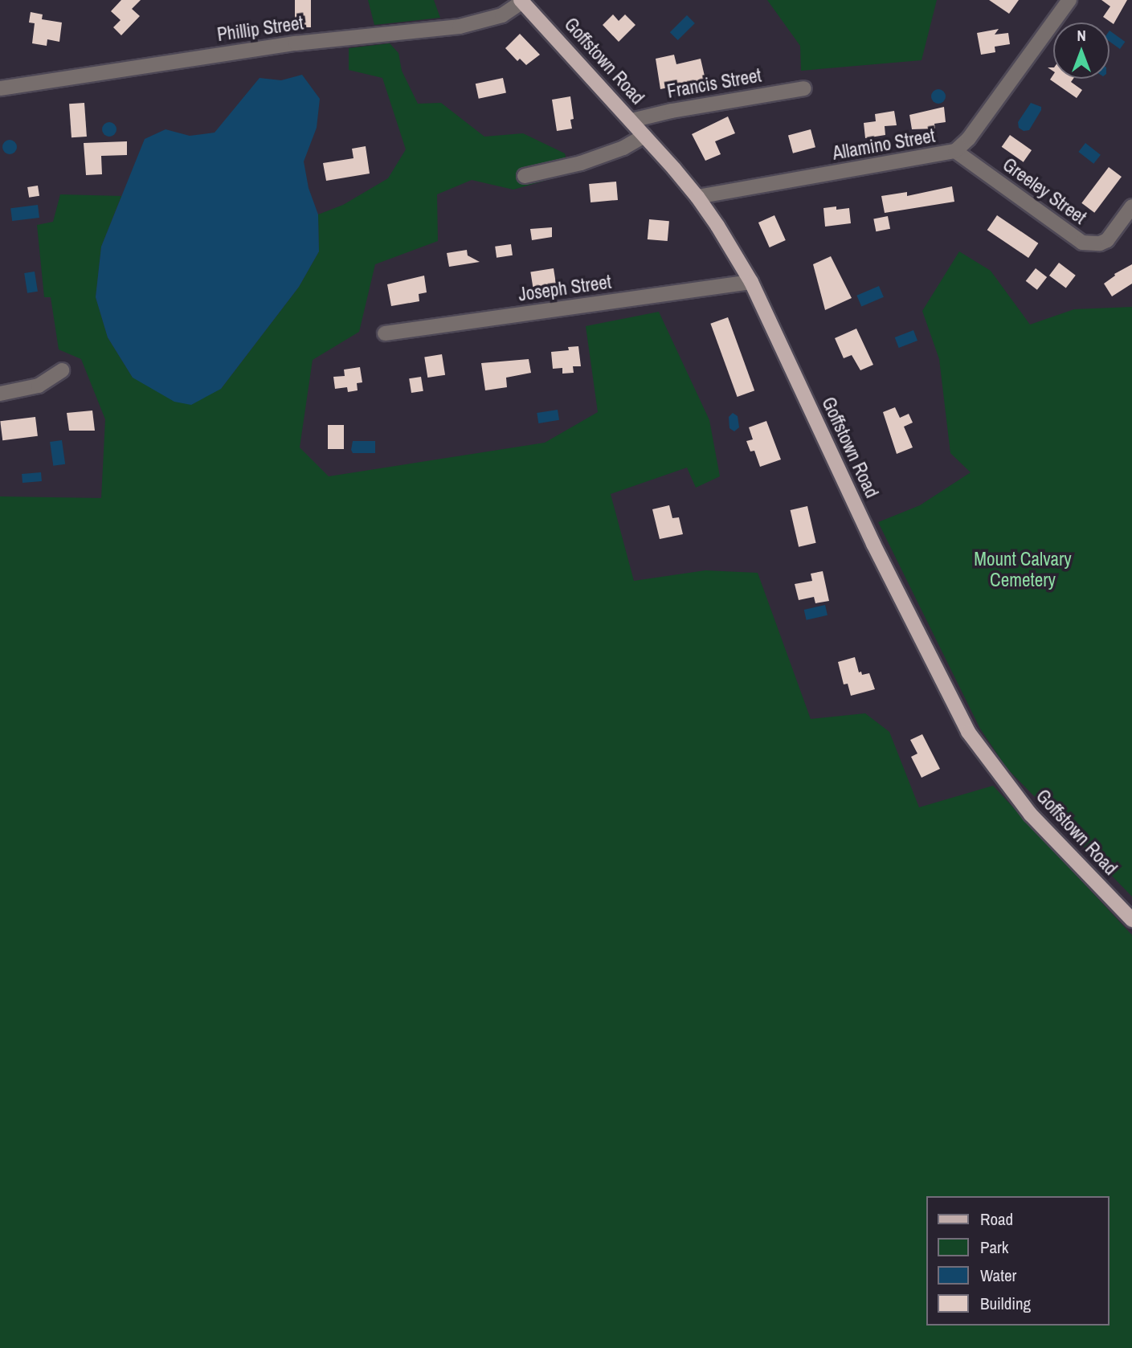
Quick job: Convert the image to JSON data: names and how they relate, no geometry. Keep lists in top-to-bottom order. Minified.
{"streets":{"main road":["Goffstown Road"],"street":["Phillip Street","Francis Street","Allamino Street","Greeley Street","Joseph Street"]},"crossings":[["Phillip Street","Goffstown Road"],["Goffstown Road","Francis Street"],["Goffstown Road","Allamino Street"],["Goffstown Road","Joseph Street"],["Allamino Street","Greeley Street"]],"parks":["Mount Calvary Cemetery"],"legend":["Road","Park","Water","Building"],"north":"top"}
